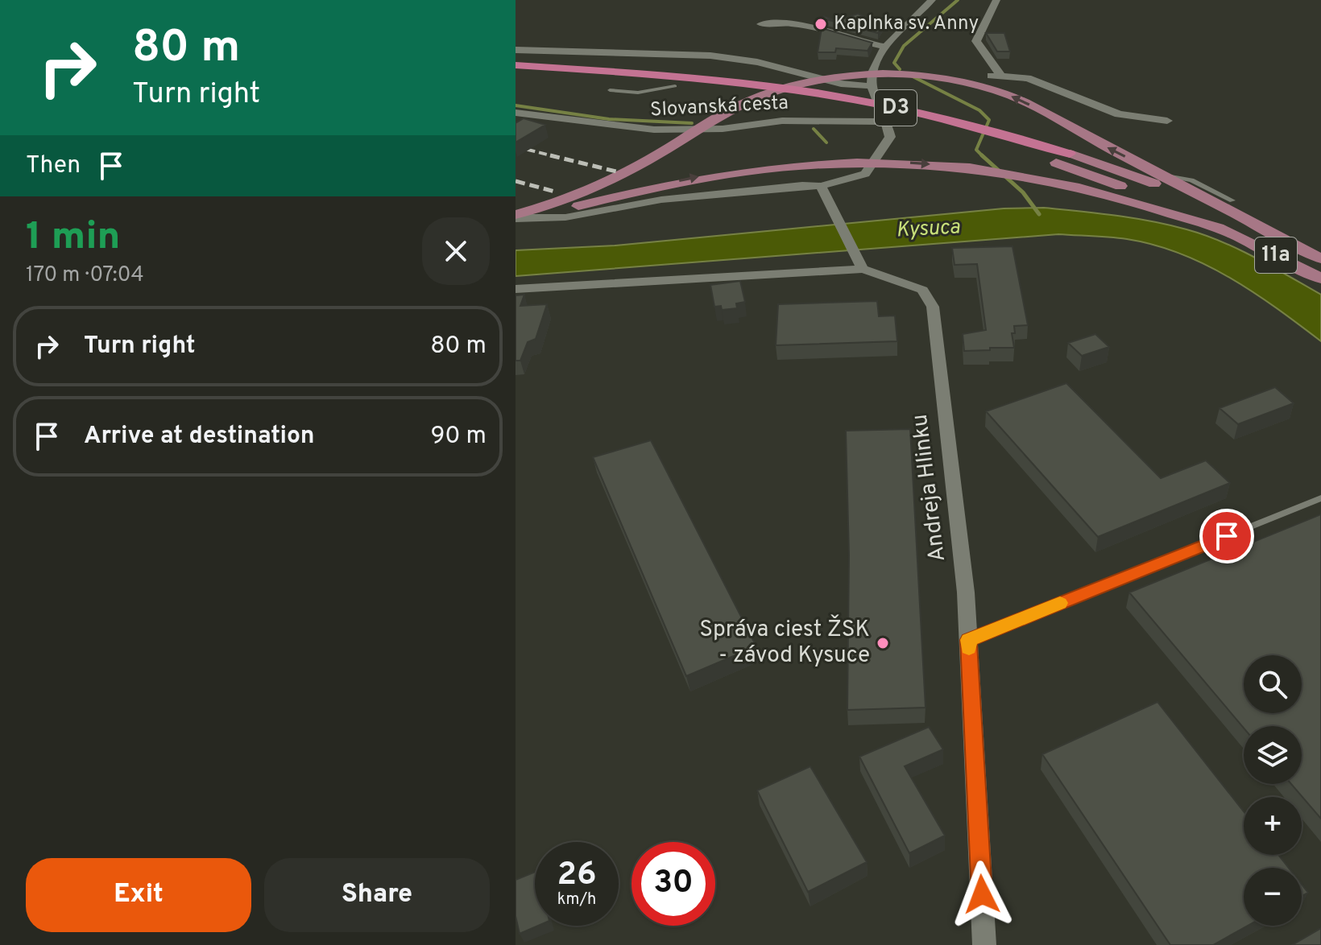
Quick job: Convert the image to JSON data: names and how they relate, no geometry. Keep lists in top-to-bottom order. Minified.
{"streets":{"highway":["D3"],"main road":["11a"],"street":["Slovanská cesta","Andreja Hlinku"]},"crossings":[["D3","11a"]],"water":["Kysuca"],"places":["Kaplnka sv. Anny","Správa ciest ŽSK - závod Kysuce"],"page":{"turn":["80 m","Turn right"],"then":"Then","heading":["1 min","170 m · 07:04"],"list":[{"name":"Turn right","value":"80 m"},{"name":"Arrive at destination","value":"90 m"}],"map_buttons":["+","−"],"speed":"26 km/h","limit":"30","buttons":["Exit","Share"]}}
